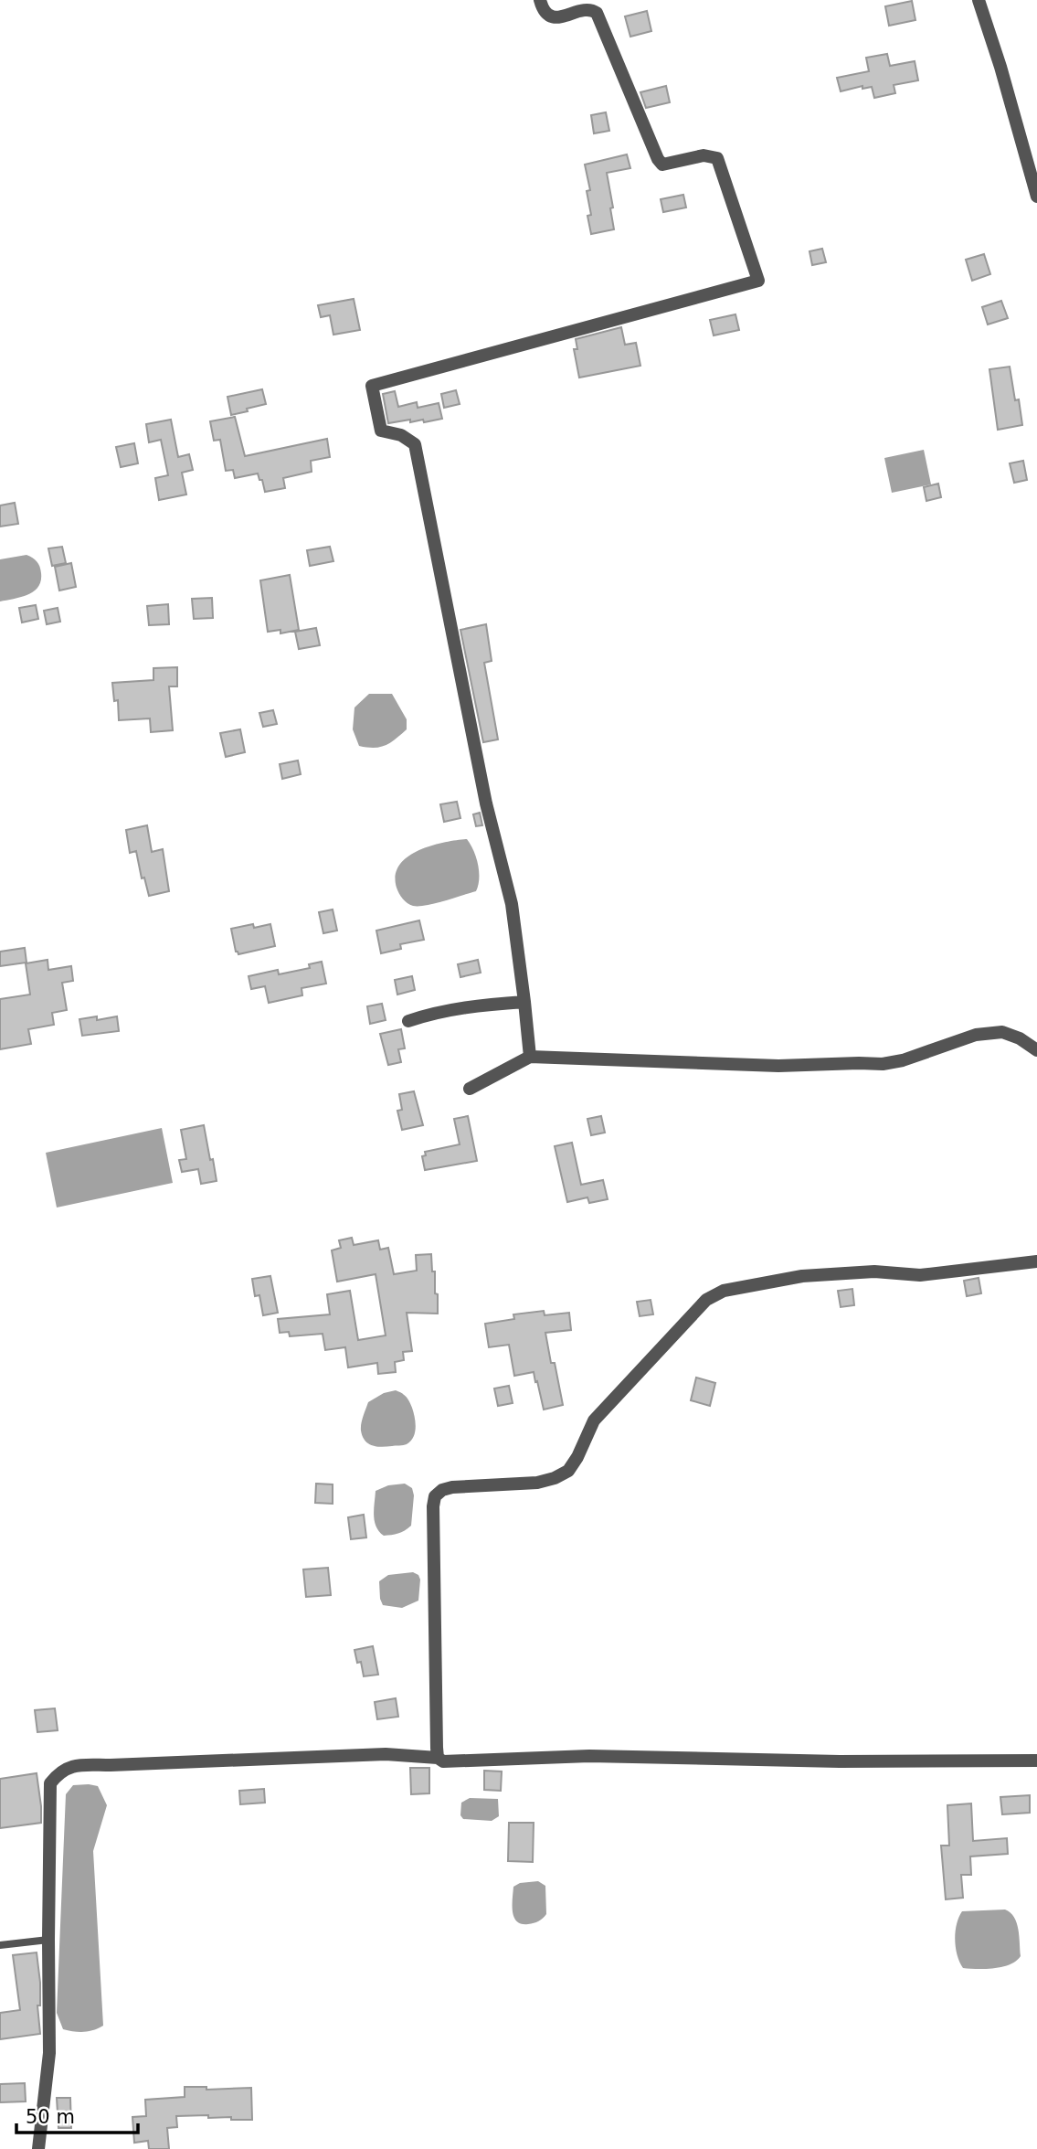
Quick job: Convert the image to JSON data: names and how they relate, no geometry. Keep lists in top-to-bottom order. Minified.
{"scale_bar":"50 m"}
